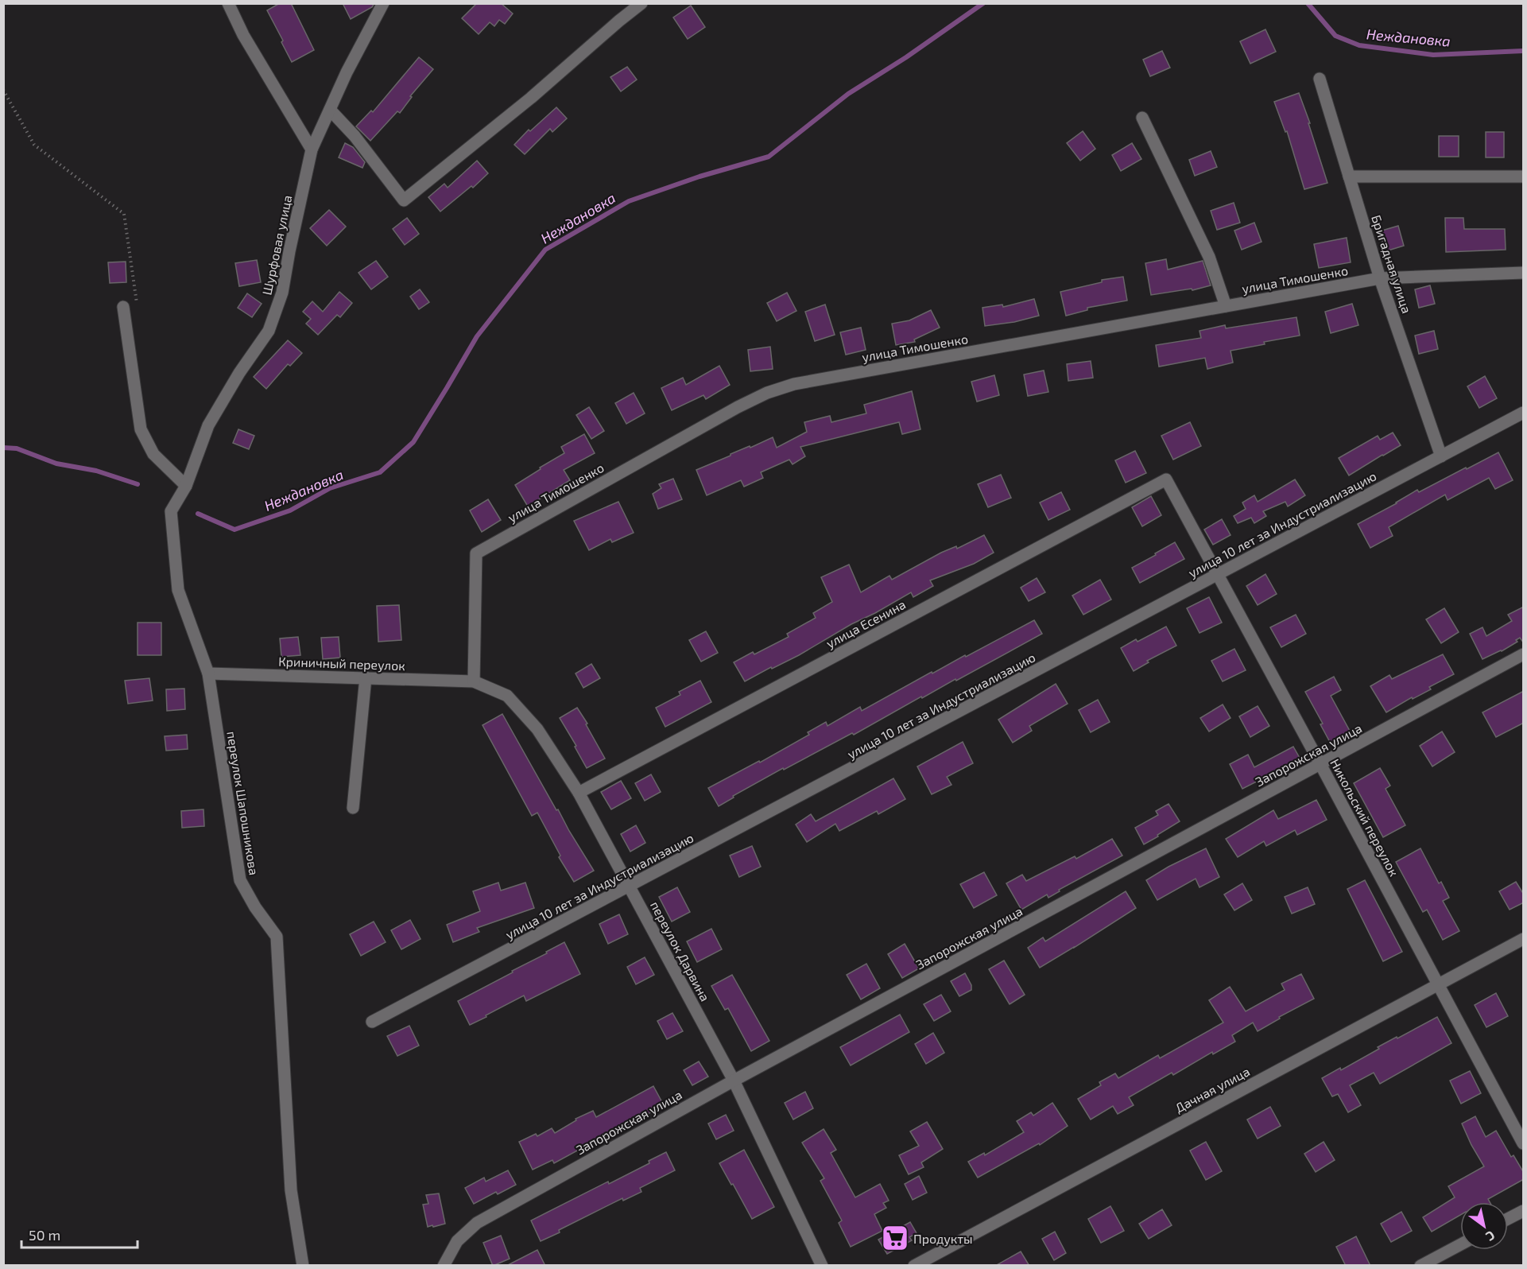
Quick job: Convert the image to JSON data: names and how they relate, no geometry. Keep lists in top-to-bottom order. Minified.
{"streets":{"street":["Шурфовая улица","Бригадная улица","улица Тимошенко","улица 10 лет за Индустриализацию","улица Есенина","Криничный переулок","Запорожская улица","переулок Шапошникова","Никольский переулок","переулок Дарвина","Дачная улица"]},"crossings":[["Шурфовая улица","переулок Шапошникова"],["Бригадная улица","улица Тимошенко"],["Бригадная улица","улица 10 лет за Индустриализацию"],["улица Тимошенко","Криничный переулок"],["улица Тимошенко","переулок Дарвина"],["улица 10 лет за Индустриализацию","Никольский переулок"],["улица 10 лет за Индустриализацию","переулок Дарвина"],["улица Есенина","Никольский переулок"],["улица Есенина","переулок Дарвина"],["Криничный переулок","переулок Шапошникова"],["Криничный переулок","переулок Дарвина"],["Запорожская улица","Никольский переулок"],["Запорожская улица","переулок Дарвина"],["Никольский переулок","Дачная улица"]],"water":["Неждановка"],"places":{"supermarket":["Продукты"]},"scale_bar":"50 m","north":"bottom right"}
